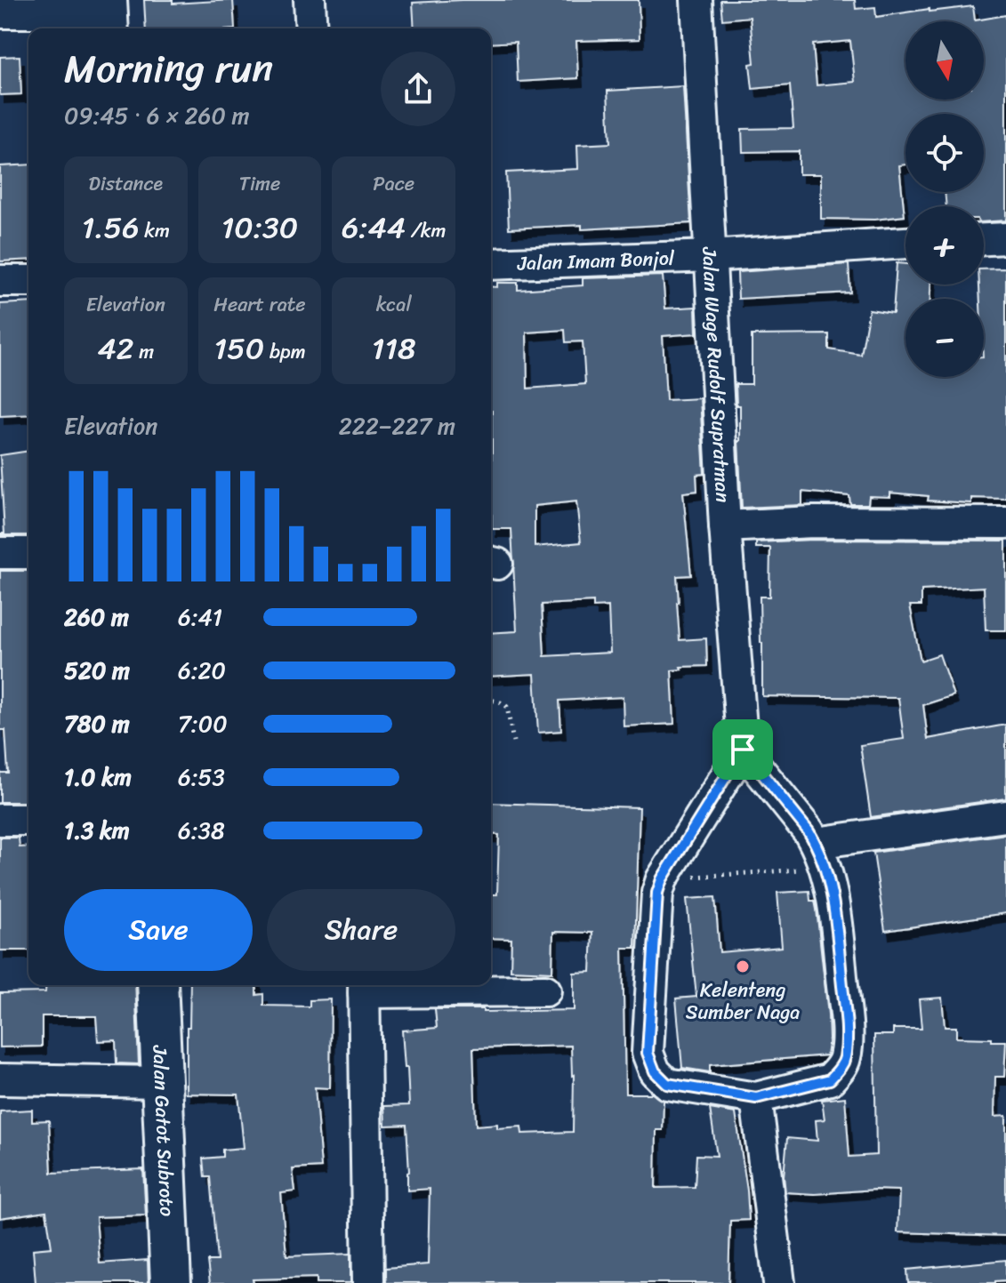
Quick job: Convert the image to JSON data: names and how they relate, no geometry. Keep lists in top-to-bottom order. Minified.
{"streets":{"main road":["Jalan Gatot Subroto"],"street":["Jalan Imam Bonjol","Jalan Wage Rudolf Supratman"]},"crossings":[["Jalan Imam Bonjol","Jalan Wage Rudolf Supratman"]],"places":["Kelenteng Sumber Naga"],"north":"bottom","page":{"map_buttons":["+","−"],"heading":["Morning run","09:45 · 6 × 260 m"],"stats":[["Distance","1.56 km"],["Time","10:30"],["Pace","6:44 /km"],["Elevation","42 m"],["Heart rate","150 bpm"],["kcal","118"]],"chart":["Elevation","222–227 m"],"list":[{"name":"260 m","note":"6:41"},{"name":"520 m","note":"6:20"},{"name":"780 m","note":"7:00"},{"name":"1.0 km","note":"6:53"},{"name":"1.3 km","note":"6:38"}],"buttons":["Save","Share"]}}
